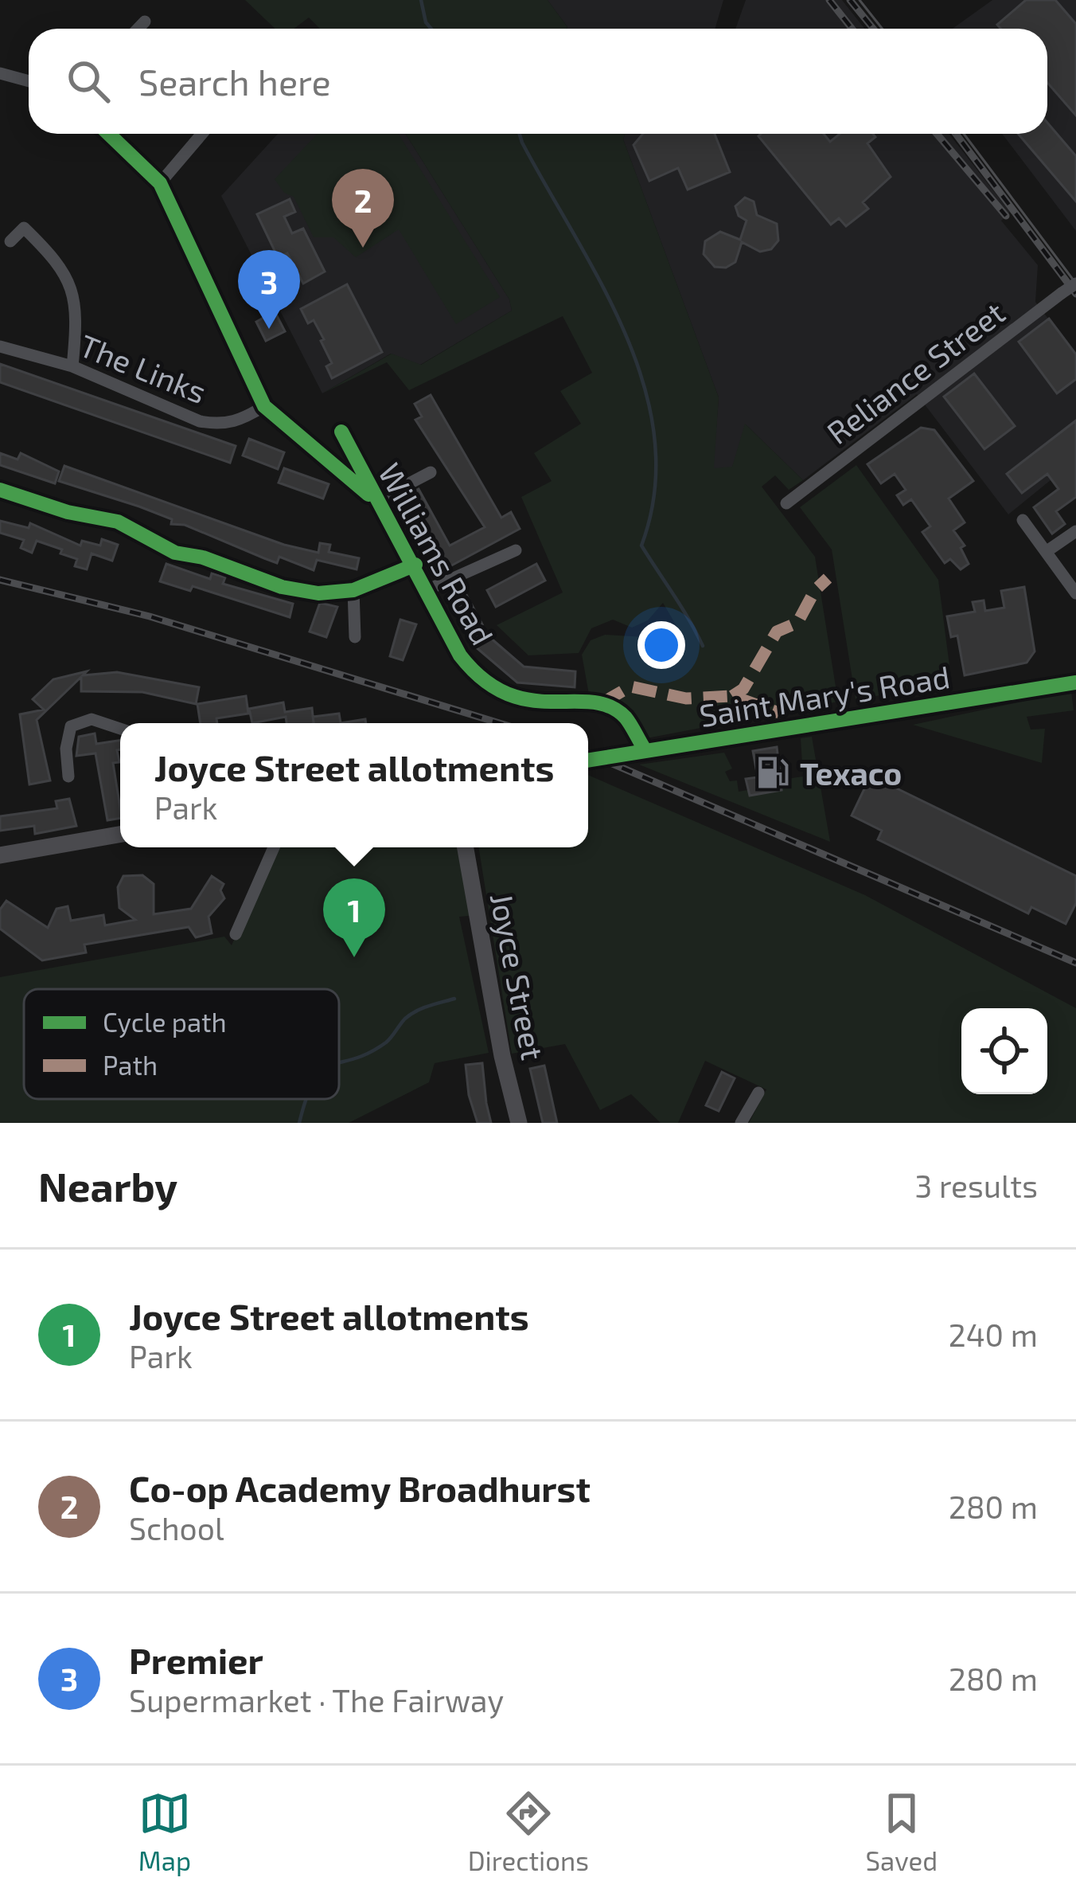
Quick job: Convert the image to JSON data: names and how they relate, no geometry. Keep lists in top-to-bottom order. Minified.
{"streets":{"street":["The Links","Reliance Street","Williams Road","Saint Mary's Road","Joyce Street"]},"crossings":[["Williams Road","Saint Mary's Road"]],"places":{"fuel station":["Texaco"]},"legend":["Cycle path","Path"],"page":{"search":"Search here","pins":["2","3","1"],"popup":["Joyce Street allotments","Park"],"heading":["Nearby","3 results"],"list":[{"mark":"1","name":"Joyce Street allotments","note":"Park","value":"240 m"},{"mark":"2","name":"Co-op Academy Broadhurst","note":"School","value":"280 m"},{"mark":"3","name":"Premier","note":"Supermarket · The Fairway","value":"280 m"}],"nav":["Map","Directions","Saved"]}}
